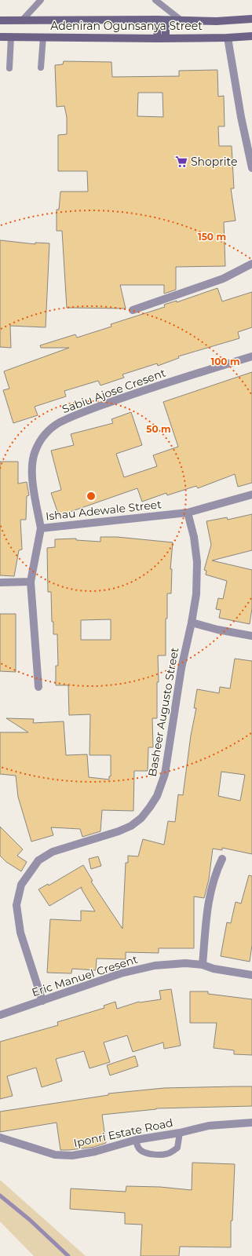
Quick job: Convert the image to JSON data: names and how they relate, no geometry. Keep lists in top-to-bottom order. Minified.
{"streets":{"main road":["Adeniran Ogunsanya Street"],"street":["Sabiu Ajose Cresent","Ishau Adewale Street","Basheer Augusto Street","Eric Manuel Cresent","Iponri Estate Road"]},"crossings":[["Sabiu Ajose Cresent","Ishau Adewale Street"],["Ishau Adewale Street","Basheer Augusto Street"],["Basheer Augusto Street","Eric Manuel Cresent"]],"places":{"supermarket":["Shoprite"]},"rings":["150 m","100 m","50 m"]}
